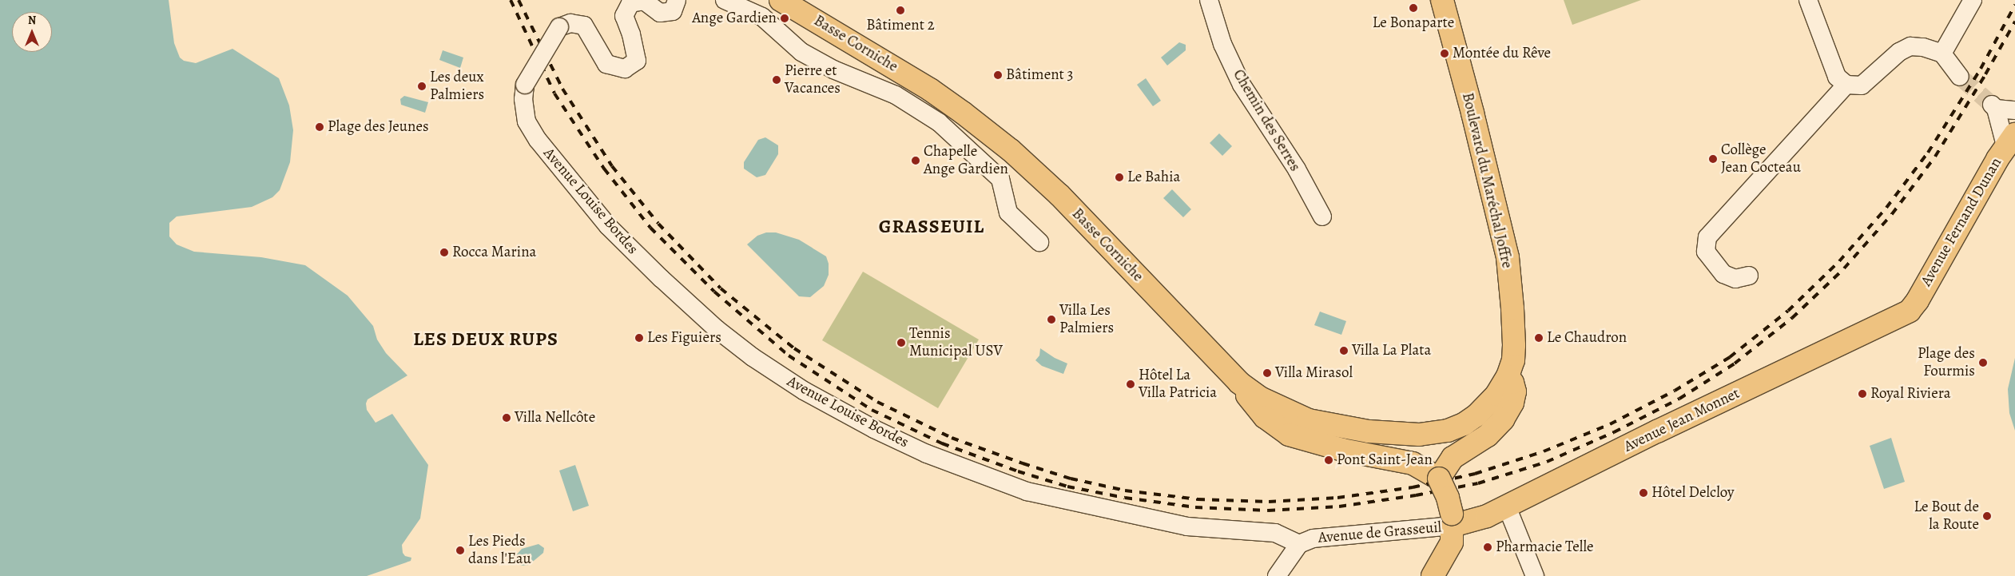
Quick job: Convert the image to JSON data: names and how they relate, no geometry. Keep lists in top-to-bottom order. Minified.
{"streets":{"main road":["Basse Corniche","Boulevard du Maréchal Joffre","Avenue Fernand Dunan","Avenue Jean Monnet"],"street":["Chemin des Serres","Avenue Louise Bordes","Avenue de Grasseuil"]},"crossings":[["Basse Corniche","Boulevard du Maréchal Joffre"],["Avenue Louise Bordes","Avenue de Grasseuil"],["Avenue Fernand Dunan","Avenue Jean Monnet"],["Avenue Jean Monnet","Avenue de Grasseuil"]],"districts":["GRASSEUIL","LES DEUX RUPS"],"places":["Le Bonaparte","Bâtiment 2","Ange Gardien","Montée du Rêve","Bâtiment 3","Pierre et Vacances","Les deux Palmiers","Plage des Jeunes","Collège Jean Cocteau","Chapelle Ange Gardien","Le Bahia","Rocca Marina","Villa Les Palmiers","Les Figuiers","Le Chaudron","Tennis Municipal USV","Villa La Plata","Plage des Fourmis","Villa Mirasol","Hôtel La Villa Patricia","Royal Riviera","Villa Nellcôte","Pont Saint-Jean","Hôtel Delcloy","Le Bout de la Route","Pharmacie Telle","Les Pieds dans l'Eau"],"north":"top"}
